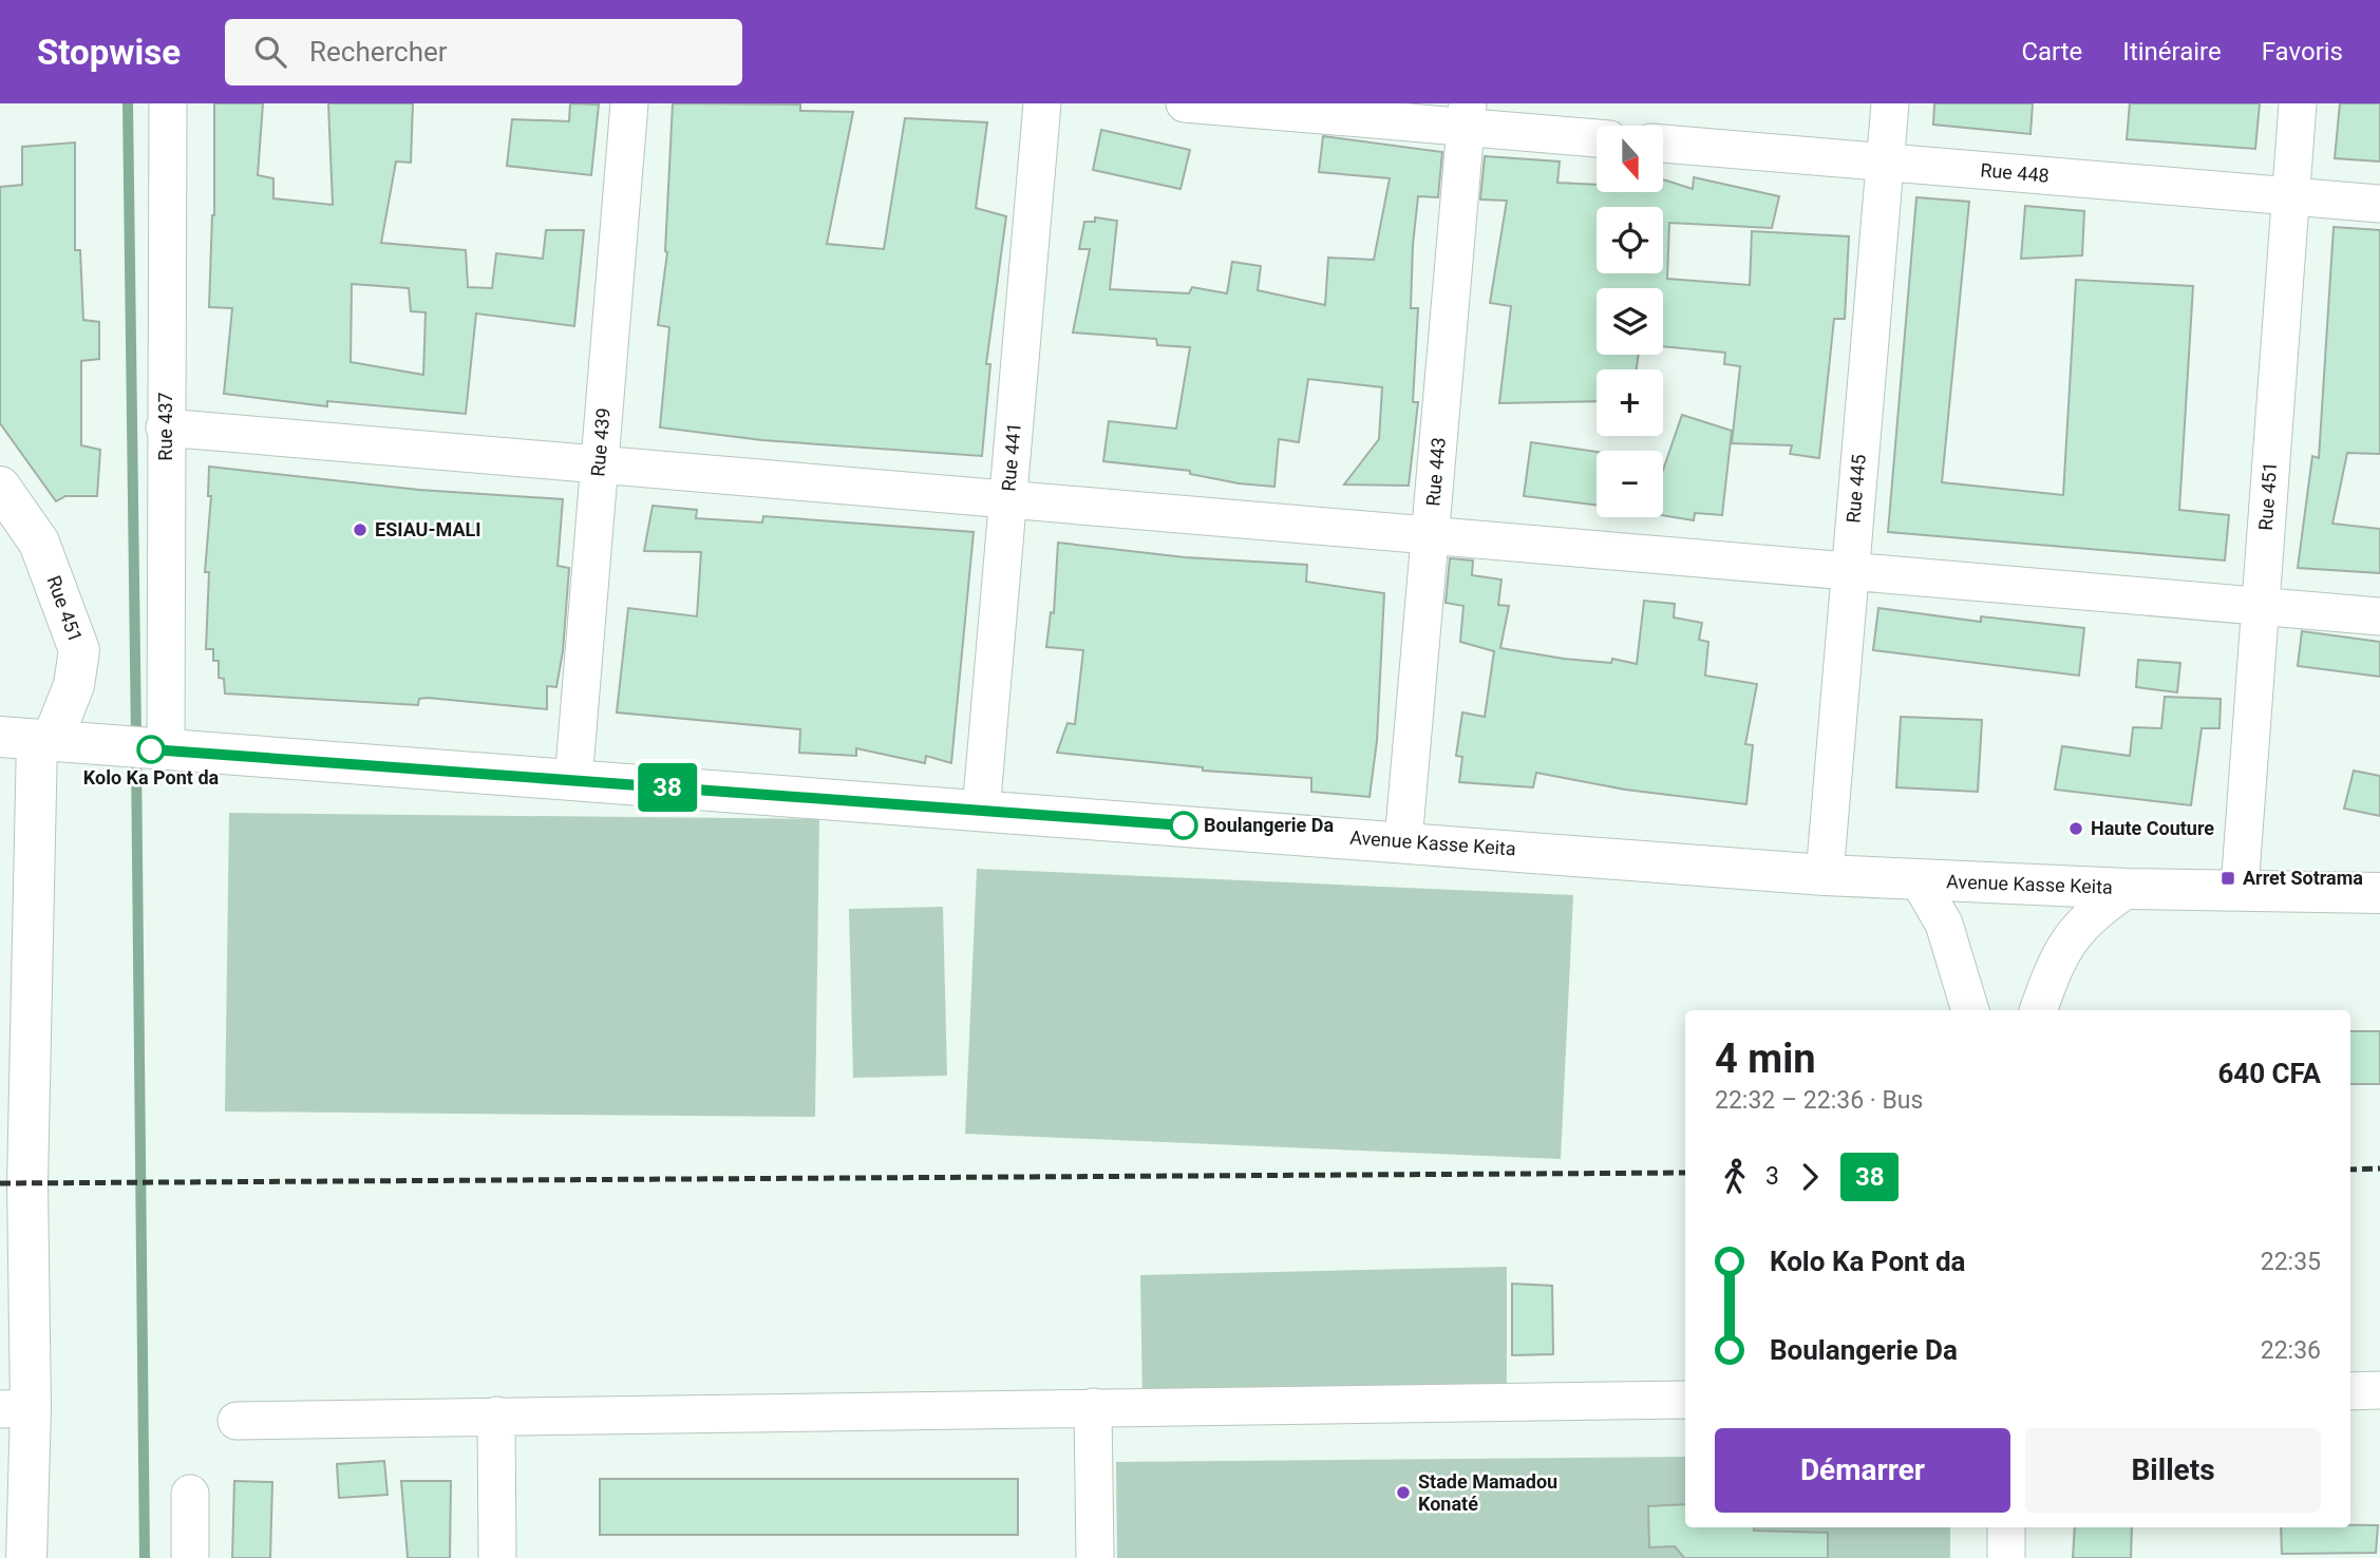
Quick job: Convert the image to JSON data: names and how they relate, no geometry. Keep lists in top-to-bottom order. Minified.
{"streets":{"main road":["Rue 451","Avenue Kasse Keita"],"street":["Rue 448","Rue 437","Rue 439","Rue 441","Rue 443","Rue 445"]},"crossings":[["Rue 448","Rue 445"],["Rue 448","Rue 451"],["Rue 437","Avenue Kasse Keita"],["Rue 439","Avenue Kasse Keita"],["Rue 441","Avenue Kasse Keita"],["Rue 443","Avenue Kasse Keita"],["Rue 445","Avenue Kasse Keita"],["Rue 451","Avenue Kasse Keita"]],"places":{"other":["ESIAU-MALI","Kolo Ka Pont da","Boulangerie Da","Haute Couture","Stade Mamadou Konaté"],"transit":["Arret Sotrama"]},"lines":["bus line 38"],"north":"bottom","page":{"header":"Stopwise","search":"Rechercher","nav":["Carte","Itinéraire","Favoris"],"on_map":"38","map_buttons":["+","−"],"heading":["4 min","22:32 – 22:36 · Bus","640 CFA"],"legs":["3","38"],"list":[{"name":"Kolo Ka Pont da","value":"22:35"},{"name":"Boulangerie Da","value":"22:36"}],"buttons":["Démarrer","Billets"]}}
